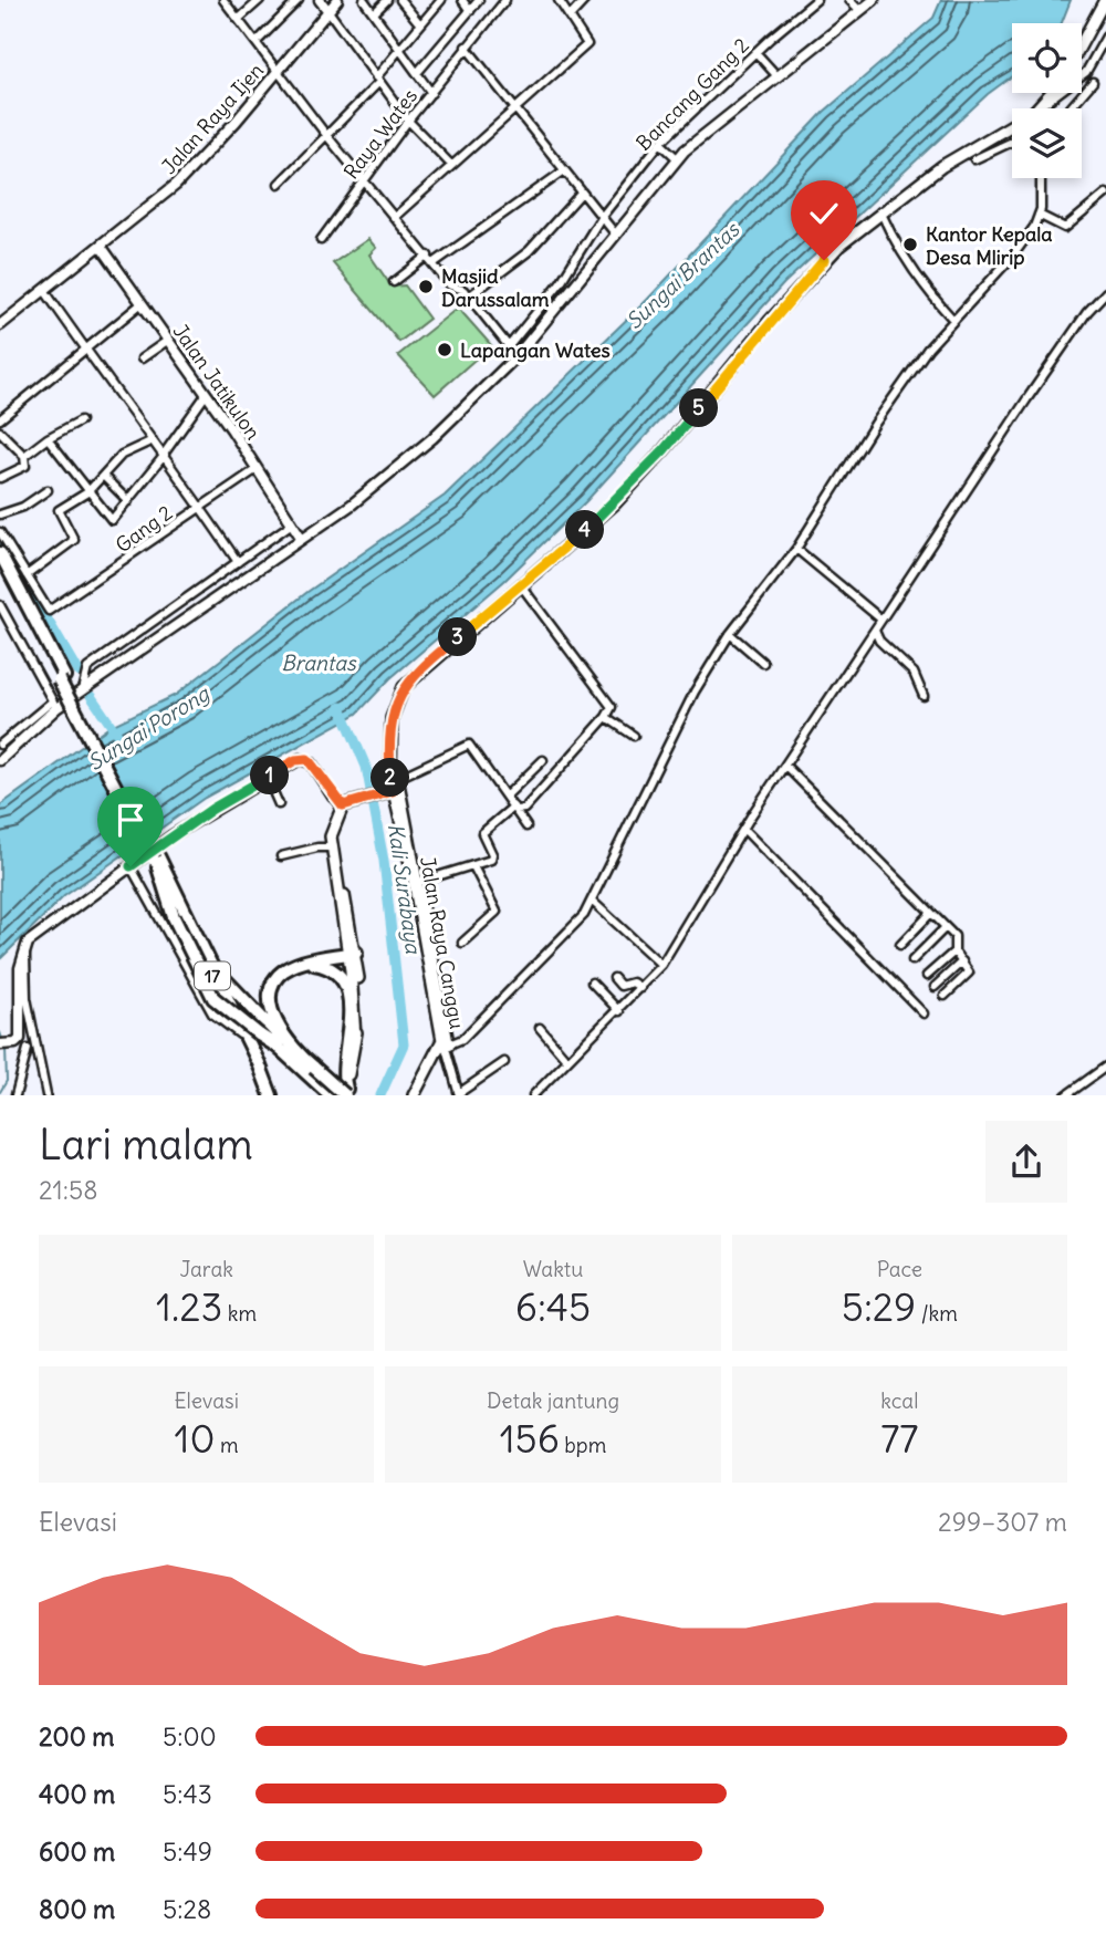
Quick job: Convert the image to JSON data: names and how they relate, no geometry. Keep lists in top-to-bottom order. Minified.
{"streets":{"highway":["17"],"main road":["Jalan Raya Ijen","Jalan Jatikulon","Jalan Raya Canggu"],"street":["Bancang Gang 2","Raya Wates","Gang 2"]},"crossings":[["Jalan Raya Ijen","Jalan Jatikulon"],["Jalan Jatikulon","Gang 2"]],"water":["Sungai Brantas","Brantas","Sungai Porong","Kali Surabaya"],"places":["Kantor Kepala Desa Mlirip","Masjid Darussalam","Lapangan Wates"],"page":{"pins":["5","4","3","1","2"],"heading":["Lari malam","21:58"],"stats":[["Jarak","1.23 km"],["Waktu","6:45"],["Pace","5:29 /km"],["Elevasi","10 m"],["Detak jantung","156 bpm"],["kcal","77"]],"chart":["Elevasi","299–307 m"],"list":[{"name":"200 m","note":"5:00"},{"name":"400 m","note":"5:43"},{"name":"600 m","note":"5:49"},{"name":"800 m","note":"5:28"}]}}
